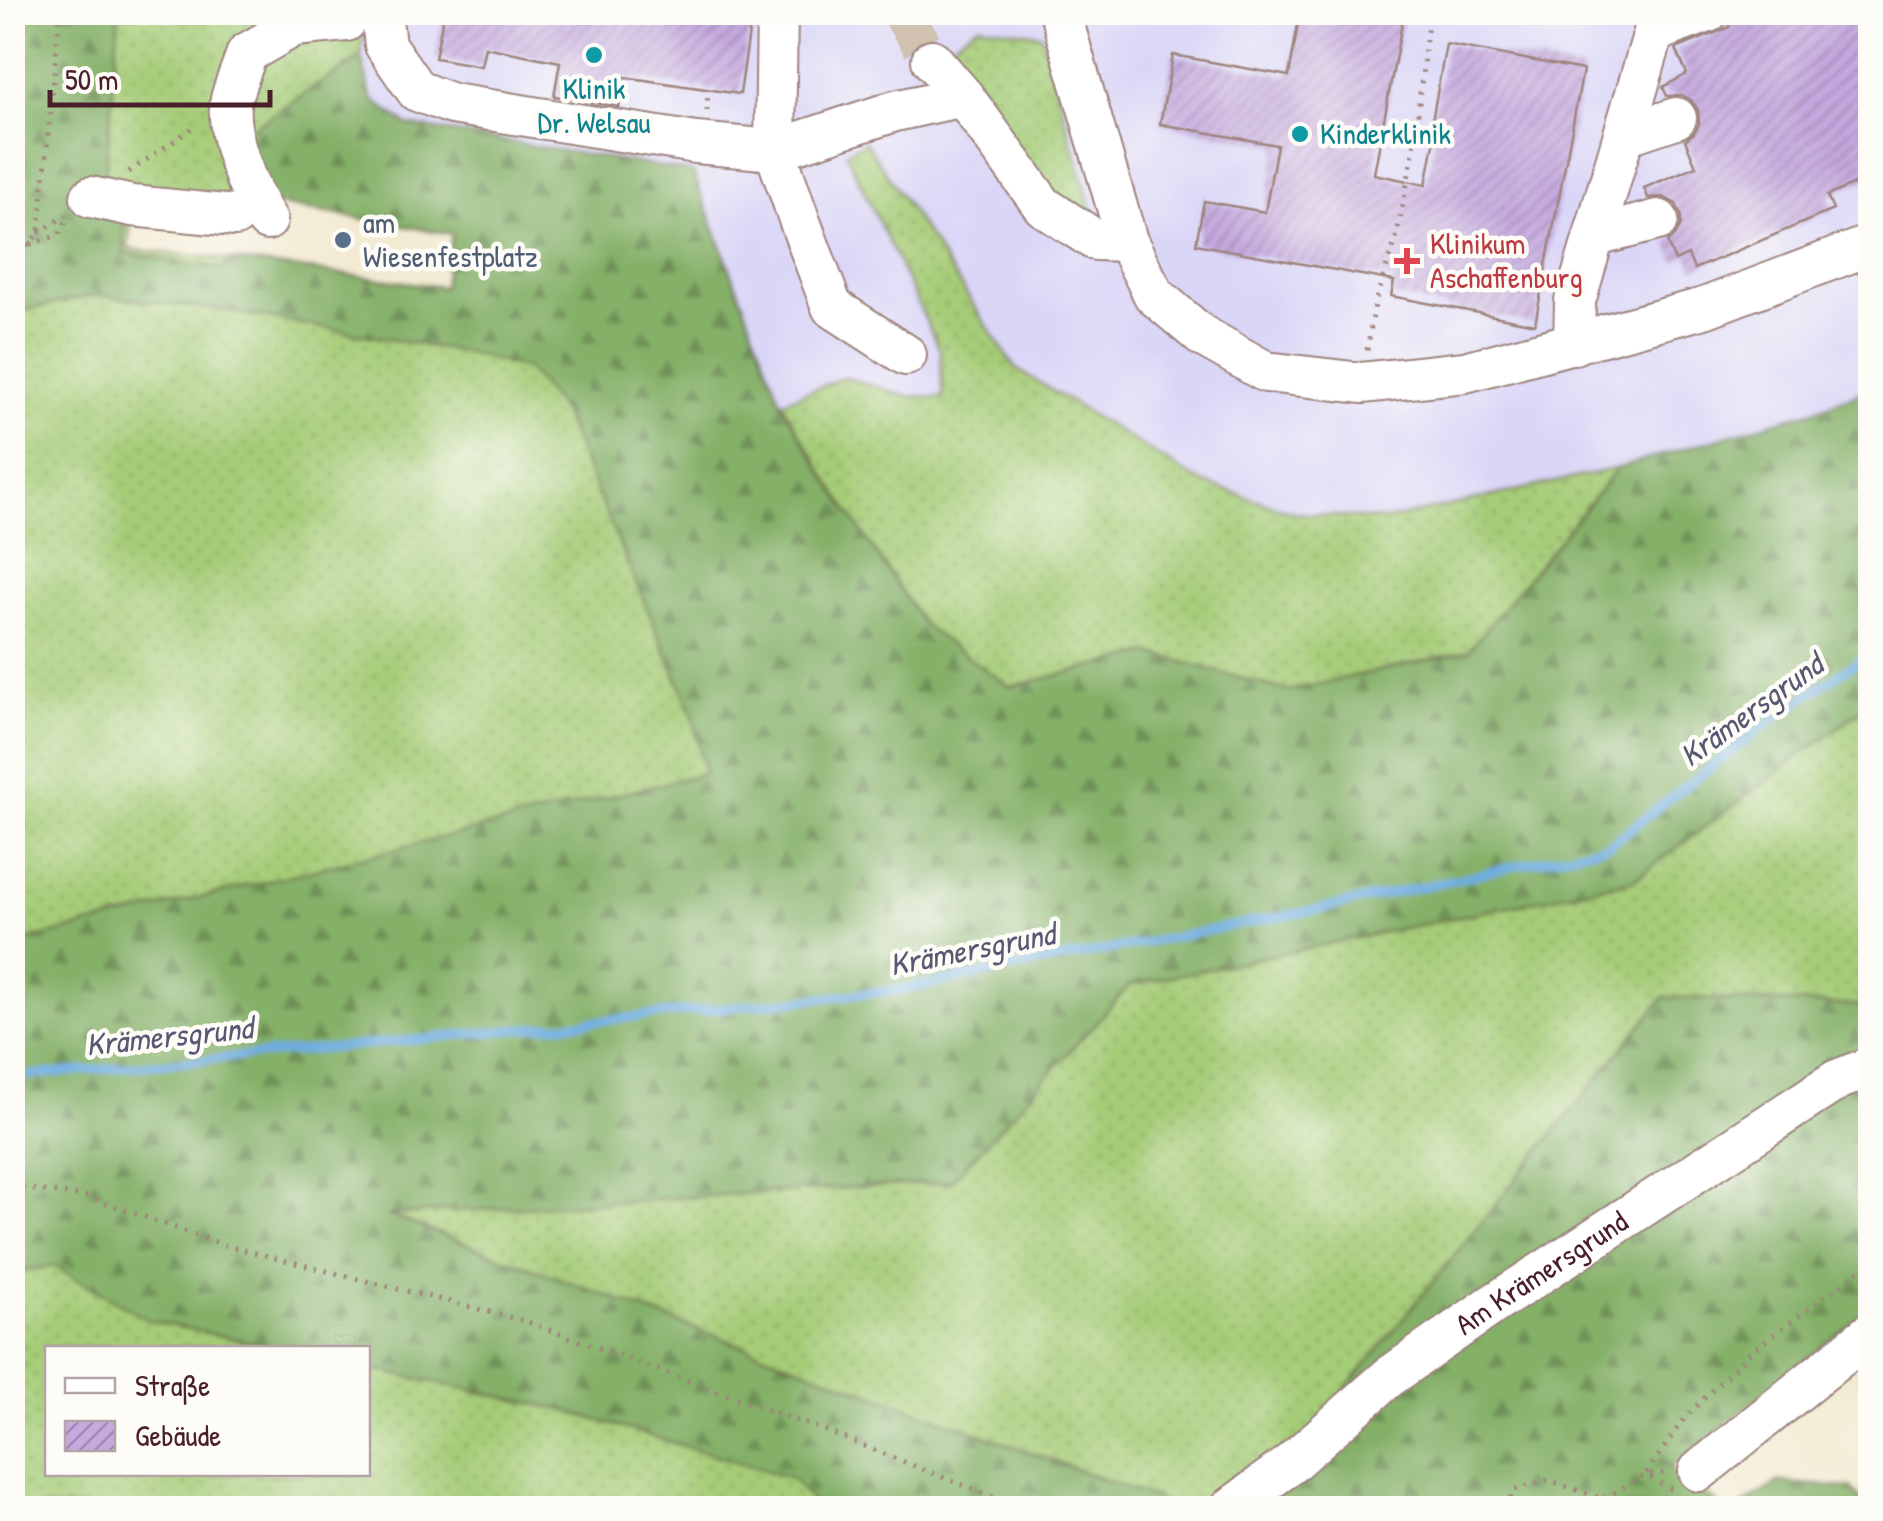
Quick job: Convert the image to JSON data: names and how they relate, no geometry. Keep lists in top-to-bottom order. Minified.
{"streets":{"street":["Am Krämersgrund"]},"water":["Krämersgrund"],"places":{"other":["Klinik Dr. Welsau","Kinderklinik","am Wiesenfestplatz"],"health":["Klinikum Aschaffenburg"]},"legend":["Straße","Gebäude"],"scale_bar":"50 m"}
